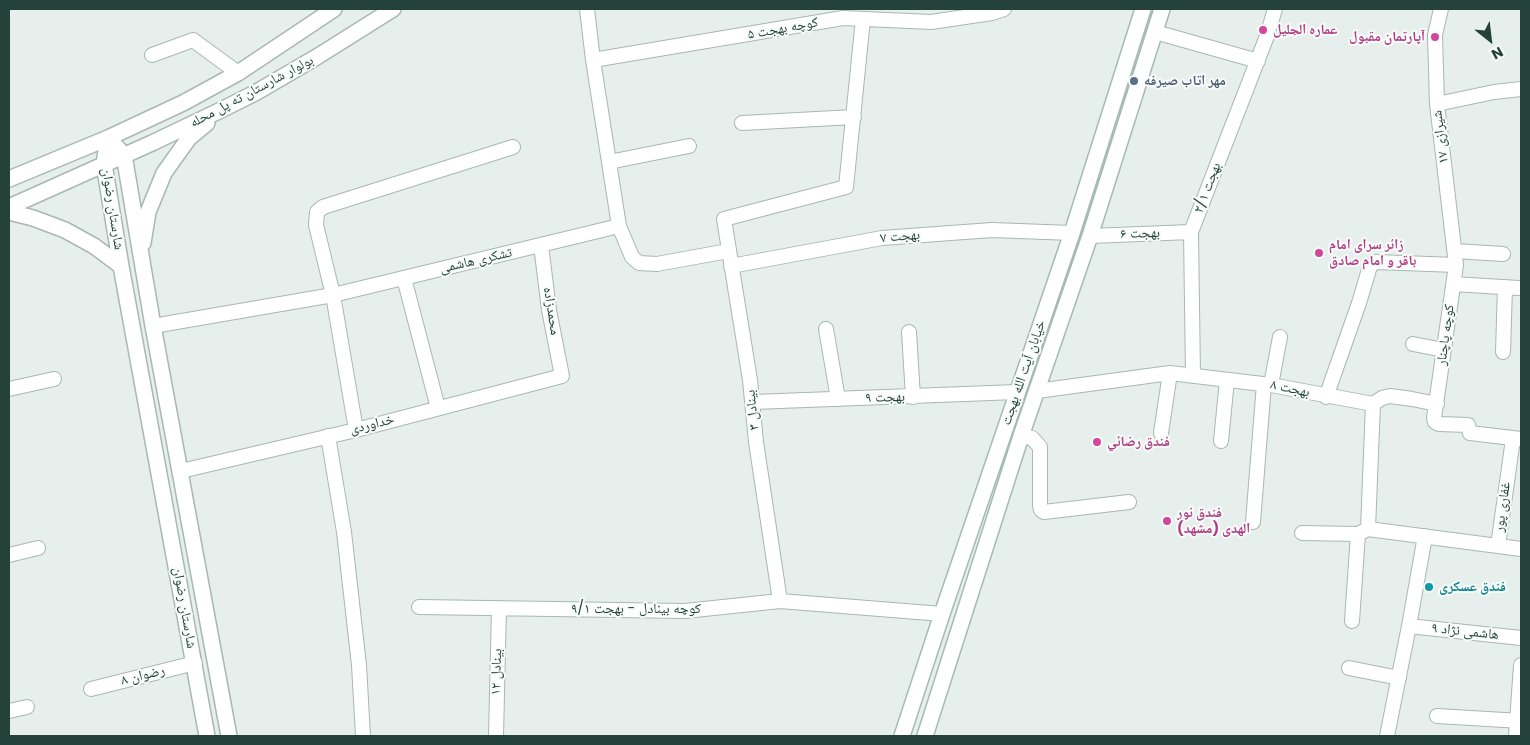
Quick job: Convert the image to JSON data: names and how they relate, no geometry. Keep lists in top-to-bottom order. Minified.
{"streets":{"street":["کوچه بهجت ۵","بولوار شارستان ته پل محله","شیرازی ۱۷","بهجت ۲/۱","شارستان رضوان","بهجت ۶","بهجت ۷","تشکری هاشمی","محمدزاده","کوچه پاچنار","خیابان آیت الله بهجت","بهجت ۸","بهجت ۹","بینادل ۳","خداوردی","غفاری پور","کوچه بینادل - بهجت ۹/۱","هاشمی نژاد ۹","بینادل ۱۲","رضوان ۸"]},"crossings":[["بولوار شارستان ته پل محله","شارستان رضوان"],["شیرازی ۱۷","کوچه پاچنار"],["بهجت ۲/۱","بهجت ۶"],["بهجت ۲/۱","بهجت ۸"],["شارستان رضوان","تشکری هاشمی"],["شارستان رضوان","خداوردی"],["شارستان رضوان","رضوان ۸"],["بهجت ۶","خیابان آیت الله بهجت"],["بهجت ۷","خیابان آیت الله بهجت"],["بهجت ۷","بینادل ۳"],["تشکری هاشمی","محمدزاده"],["محمدزاده","خداوردی"],["کوچه پاچنار","بهجت ۸"],["خیابان آیت الله بهجت","بهجت ۸"],["خیابان آیت الله بهجت","بهجت ۹"],["خیابان آیت الله بهجت","کوچه بینادل - بهجت ۹/۱"],["بهجت ۹","بینادل ۳"],["بینادل ۳","کوچه بینادل - بهجت ۹/۱"],["کوچه بینادل - بهجت ۹/۱","بینادل ۱۲"]],"places":["عماره الجلیل","آپارتمان مقبول","مهر اتاب صيرفه","زائر سرای امام باقر و امام صادق","فندق رضائي","فندق نور الهدى (مشهد)","فندق عسکری"],"north":"bottom right"}
